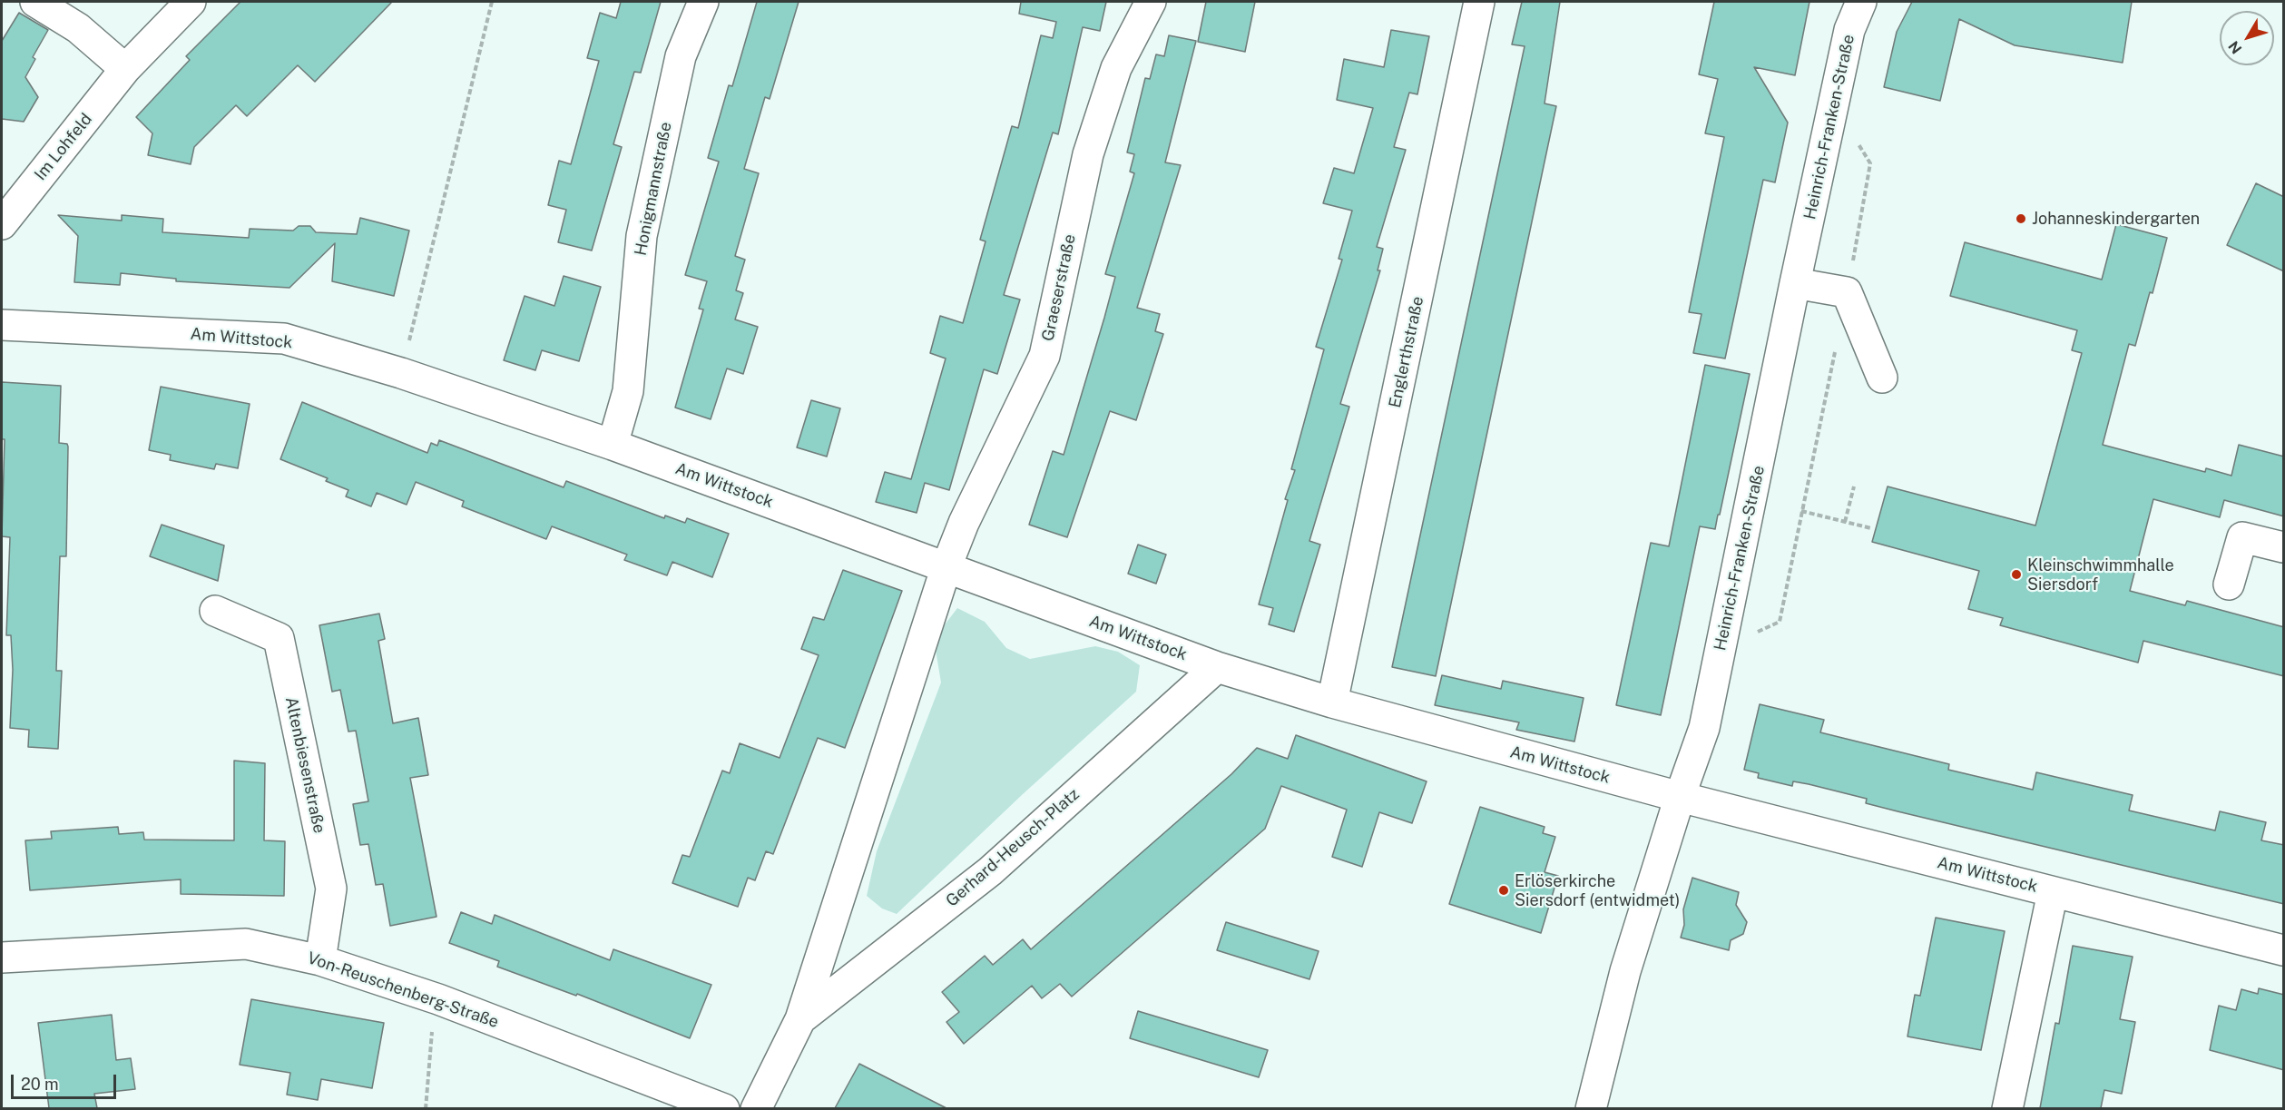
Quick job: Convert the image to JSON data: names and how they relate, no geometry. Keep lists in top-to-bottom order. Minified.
{"streets":{"street":["Heinrich-Franken-Straße","Im Lohfeld","Honigmannstraße","Graeserstraße","Am Wittstock","Englerthstraße","Altenbiesenstraße","Gerhard-Heusch-Platz","Von-Reuschenberg-Straße"]},"crossings":[["Heinrich-Franken-Straße","Am Wittstock"],["Honigmannstraße","Am Wittstock"],["Graeserstraße","Am Wittstock"],["Graeserstraße","Gerhard-Heusch-Platz"],["Am Wittstock","Englerthstraße"],["Am Wittstock","Gerhard-Heusch-Platz"],["Altenbiesenstraße","Von-Reuschenberg-Straße"]],"places":["Johanneskindergarten","Kleinschwimmhalle Siersdorf","Erlöserkirche Siersdorf (entwidmet)"],"scale_bar":"20 m","north":"bottom left"}
